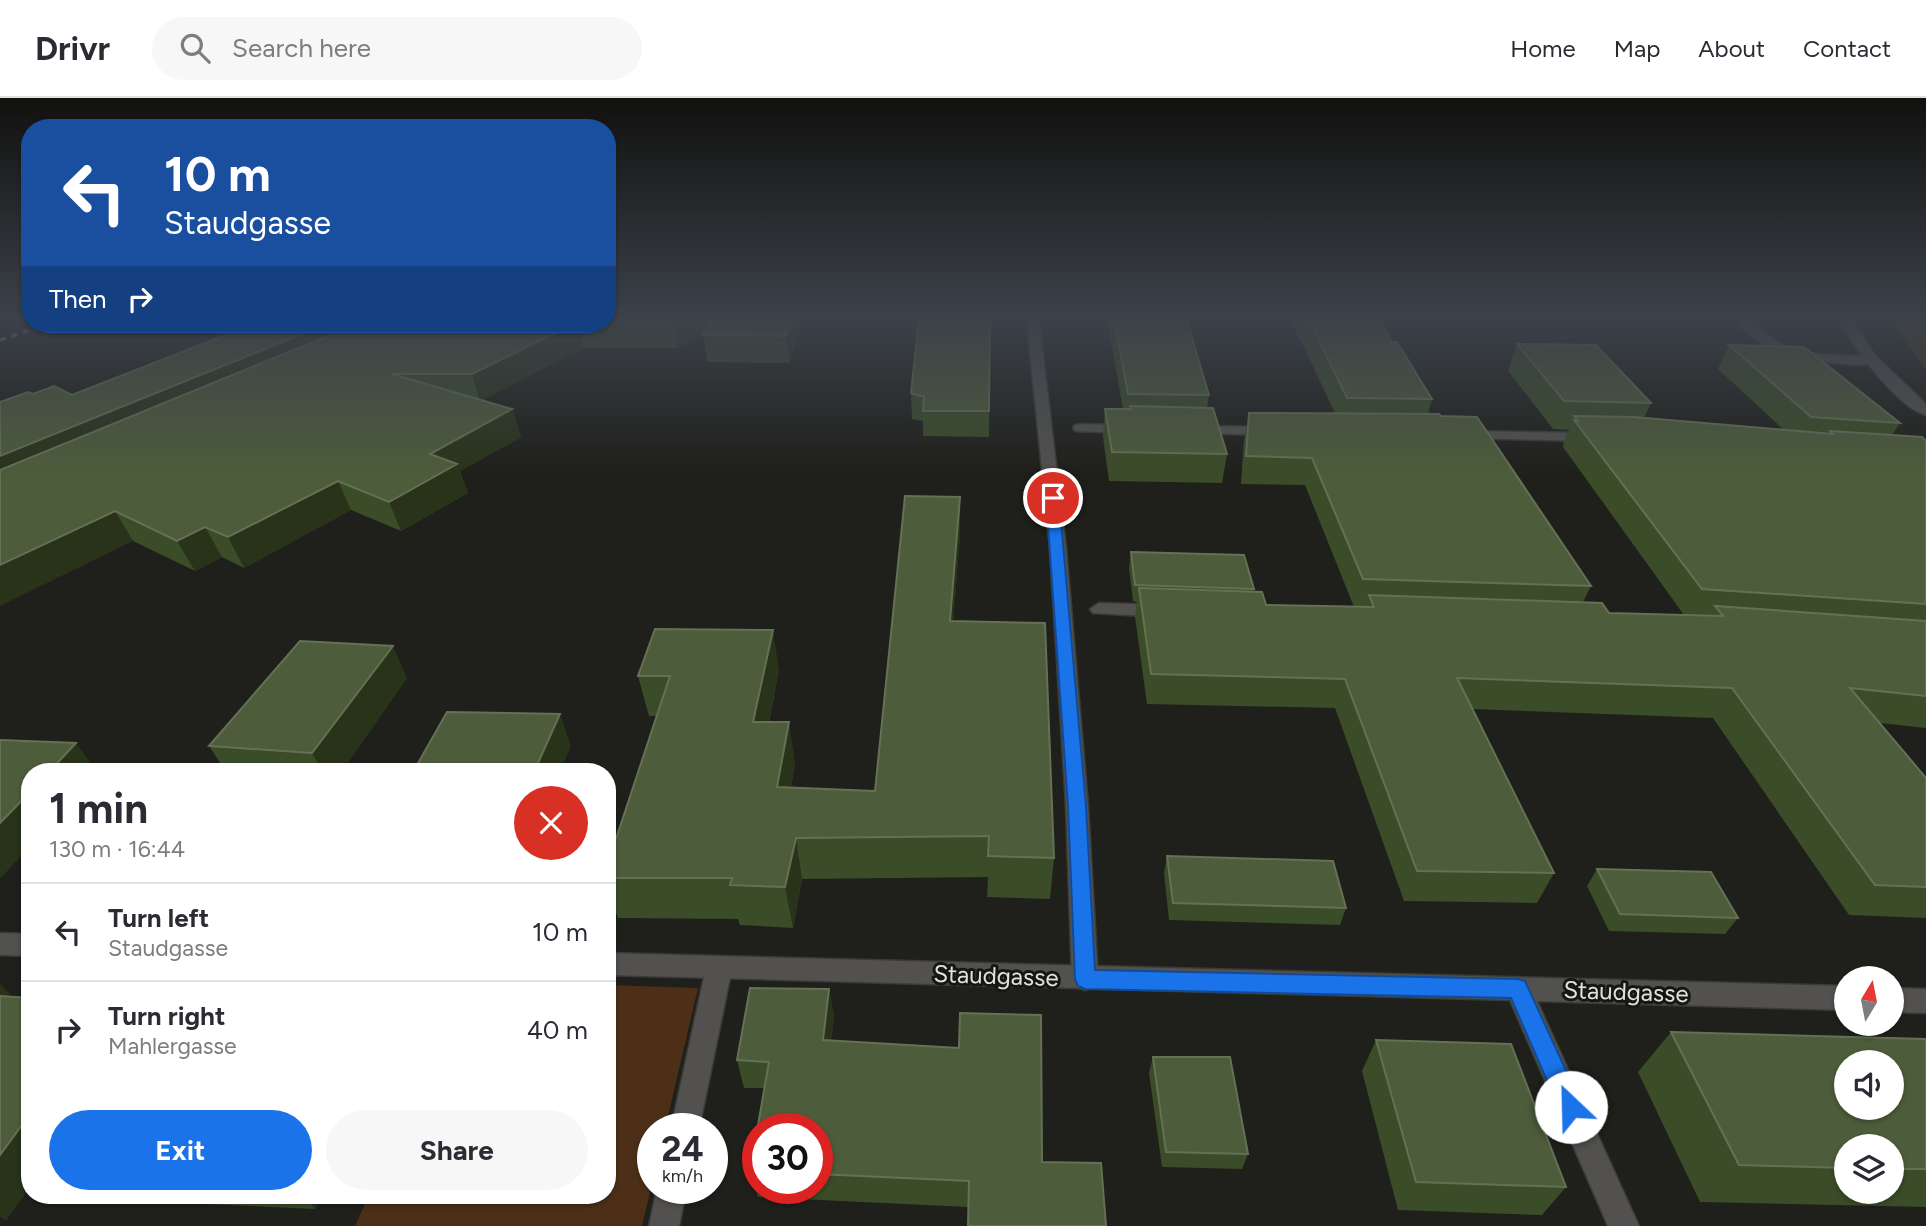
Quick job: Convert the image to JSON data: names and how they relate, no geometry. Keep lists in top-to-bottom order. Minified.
{"streets":{"street":["Staudgasse"]},"north":"top","page":{"header":"Drivr","search":"Search here","nav":["Home","Map","About","Contact"],"turn":["10 m","Staudgasse"],"then":"Then","heading":["1 min","130 m · 16:44"],"list":[{"name":"Turn left","note":"Staudgasse","value":"10 m"},{"name":"Turn right","note":"Mahlergasse","value":"40 m"}],"buttons":["Exit","Share"],"speed":"24 km/h","limit":"30"}}
